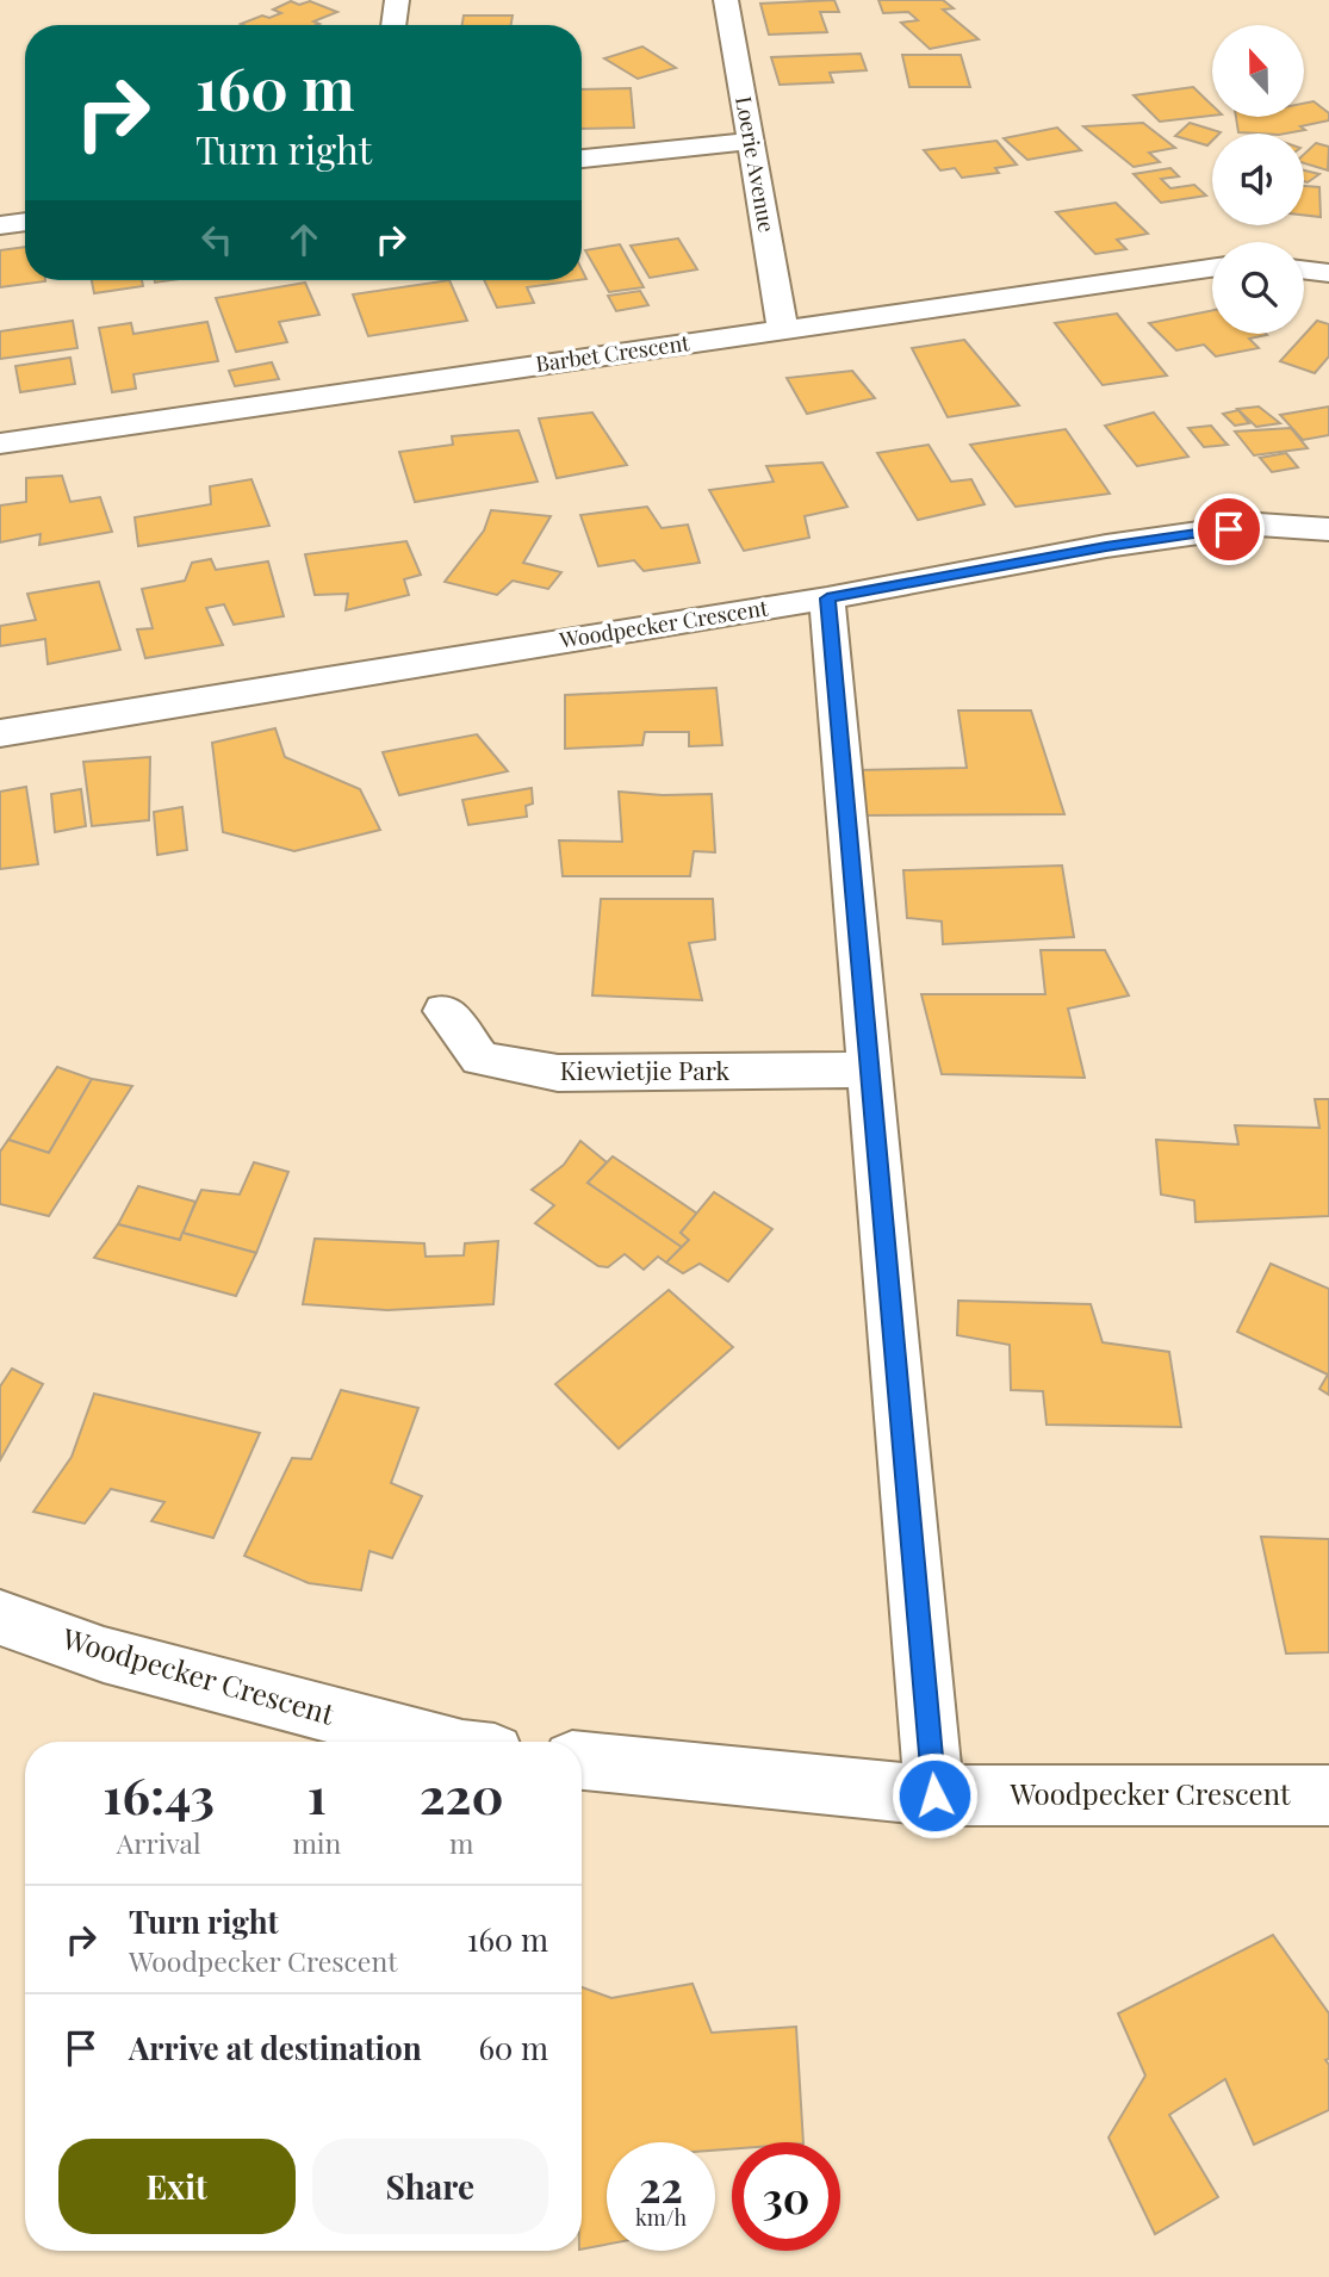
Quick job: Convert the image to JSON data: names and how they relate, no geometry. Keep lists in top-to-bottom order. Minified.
{"streets":{"street":["Loerie Avenue","Barbet Crescent","Woodpecker Crescent","Kiewietjie Park"]},"crossings":[["Loerie Avenue","Barbet Crescent"]],"north":"top","page":{"turn":["160 m","Turn right"],"eta":["16:43","Arrival","1","min","220","m"],"list":[{"name":"Turn right","note":"Woodpecker Crescent","value":"160 m"},{"name":"Arrive at destination","value":"60 m"}],"buttons":["Exit","Share"],"speed":"22 km/h","limit":"30"}}
